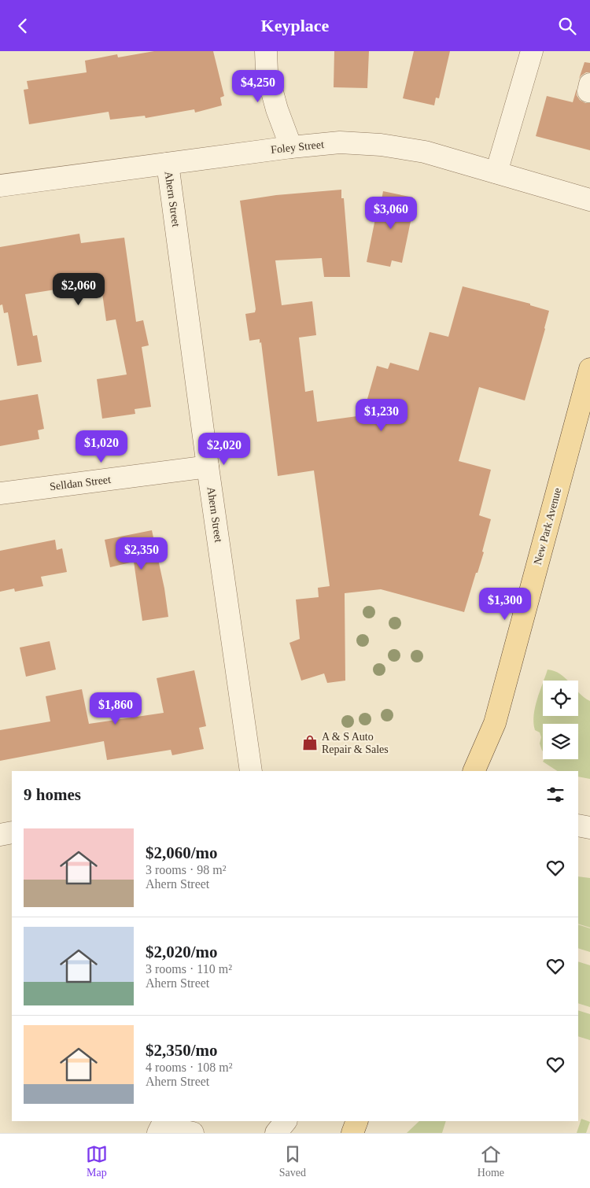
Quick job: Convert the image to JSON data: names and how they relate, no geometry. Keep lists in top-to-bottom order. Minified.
{"streets":{"main road":["New Park Avenue"],"street":["Foley Street","Ahern Street","Selldan Street"]},"crossings":[["Foley Street","Ahern Street"],["Ahern Street","Selldan Street"]],"places":{"shop":["A & S Auto Repair & Sales"]},"page":{"header":"Keyplace","price":["$4,250","$3,060","$2,060","$1,230","$1,020","$2,020","$2,350","$1,300","$1,860"],"heading":"9 homes","list":[{"name":"$2,060/mo","note":"3 rooms · 98 m² · Ahern Street"},{"name":"$2,020/mo","note":"3 rooms · 110 m² · Ahern Street"},{"name":"$2,350/mo","note":"4 rooms · 108 m² · Ahern Street"}],"tabs":["Map","Saved","Home"]}}
